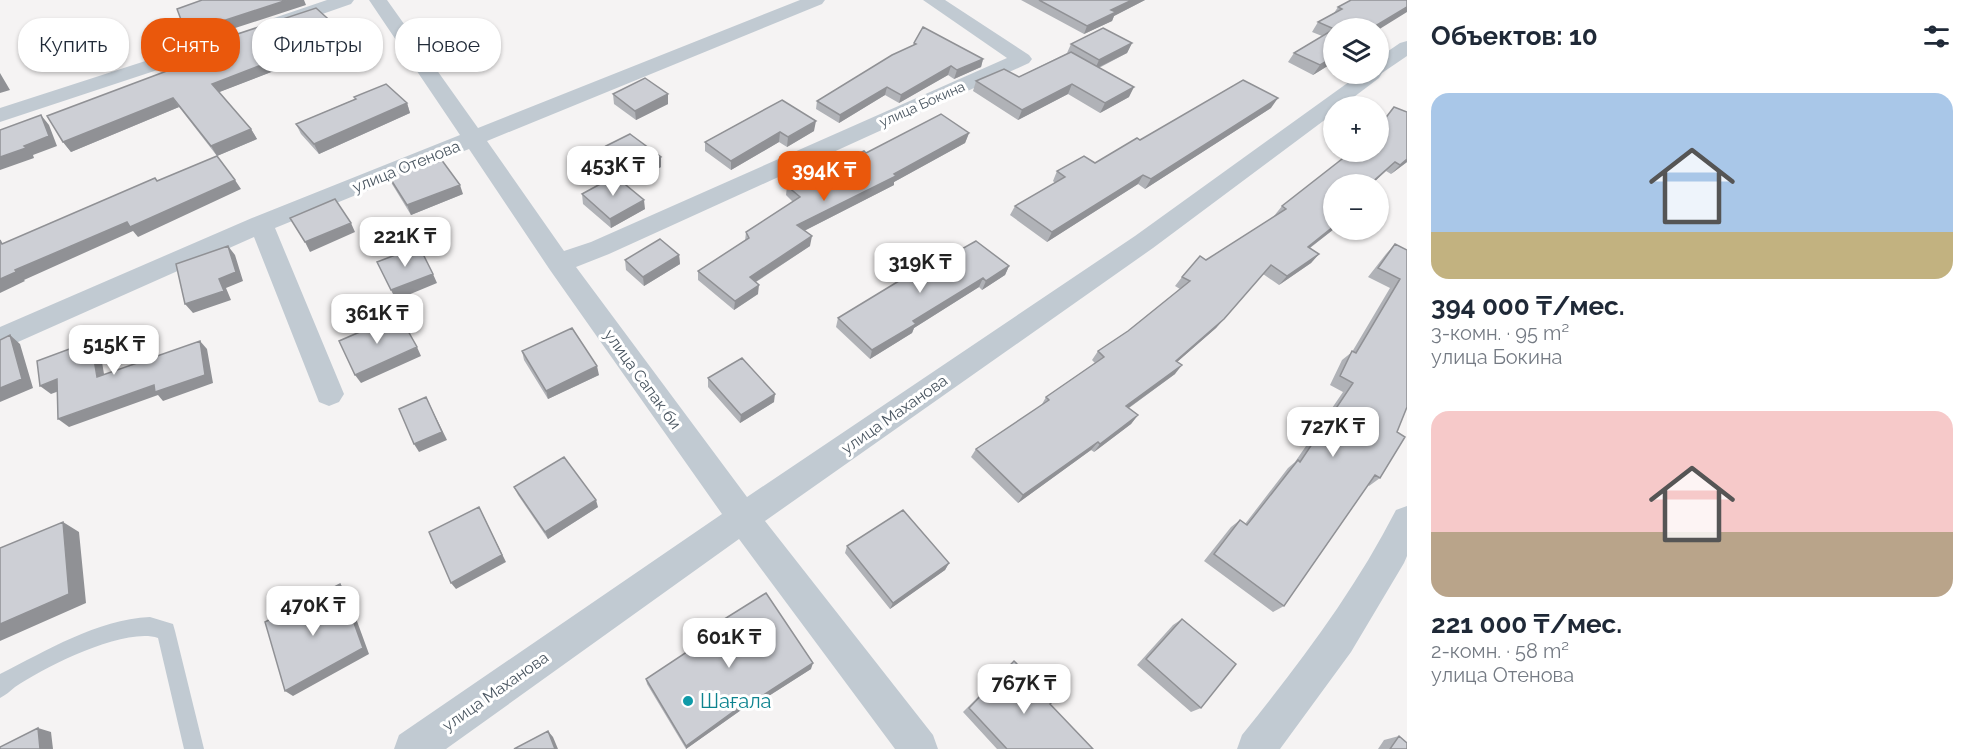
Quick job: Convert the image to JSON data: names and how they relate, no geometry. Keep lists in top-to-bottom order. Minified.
{"streets":{"street":["улица Бокина","улица Отенова","улица Сапак би","улица Маханова"]},"crossings":[["улица Бокина","улица Сапак би"],["улица Отенова","улица Сапак би"],["улица Сапак би","улица Маханова"]],"places":["Шағала"],"page":{"heading":"Объектов: 10","map_buttons":["+","−"],"chip":["Купить","Снять","Фильтры","Новое"],"list":[{"name":"394 000 ₸/мес.","note":"3-комн. · 95 m² · улица Бокина"},{"name":"221 000 ₸/мес.","note":"2-комн. · 58 m² · улица Отенова"}],"price":["453K ₸","394K ₸","221K ₸","319K ₸","361K ₸","515K ₸","727K ₸","470K ₸","601K ₸","767K ₸"]}}
